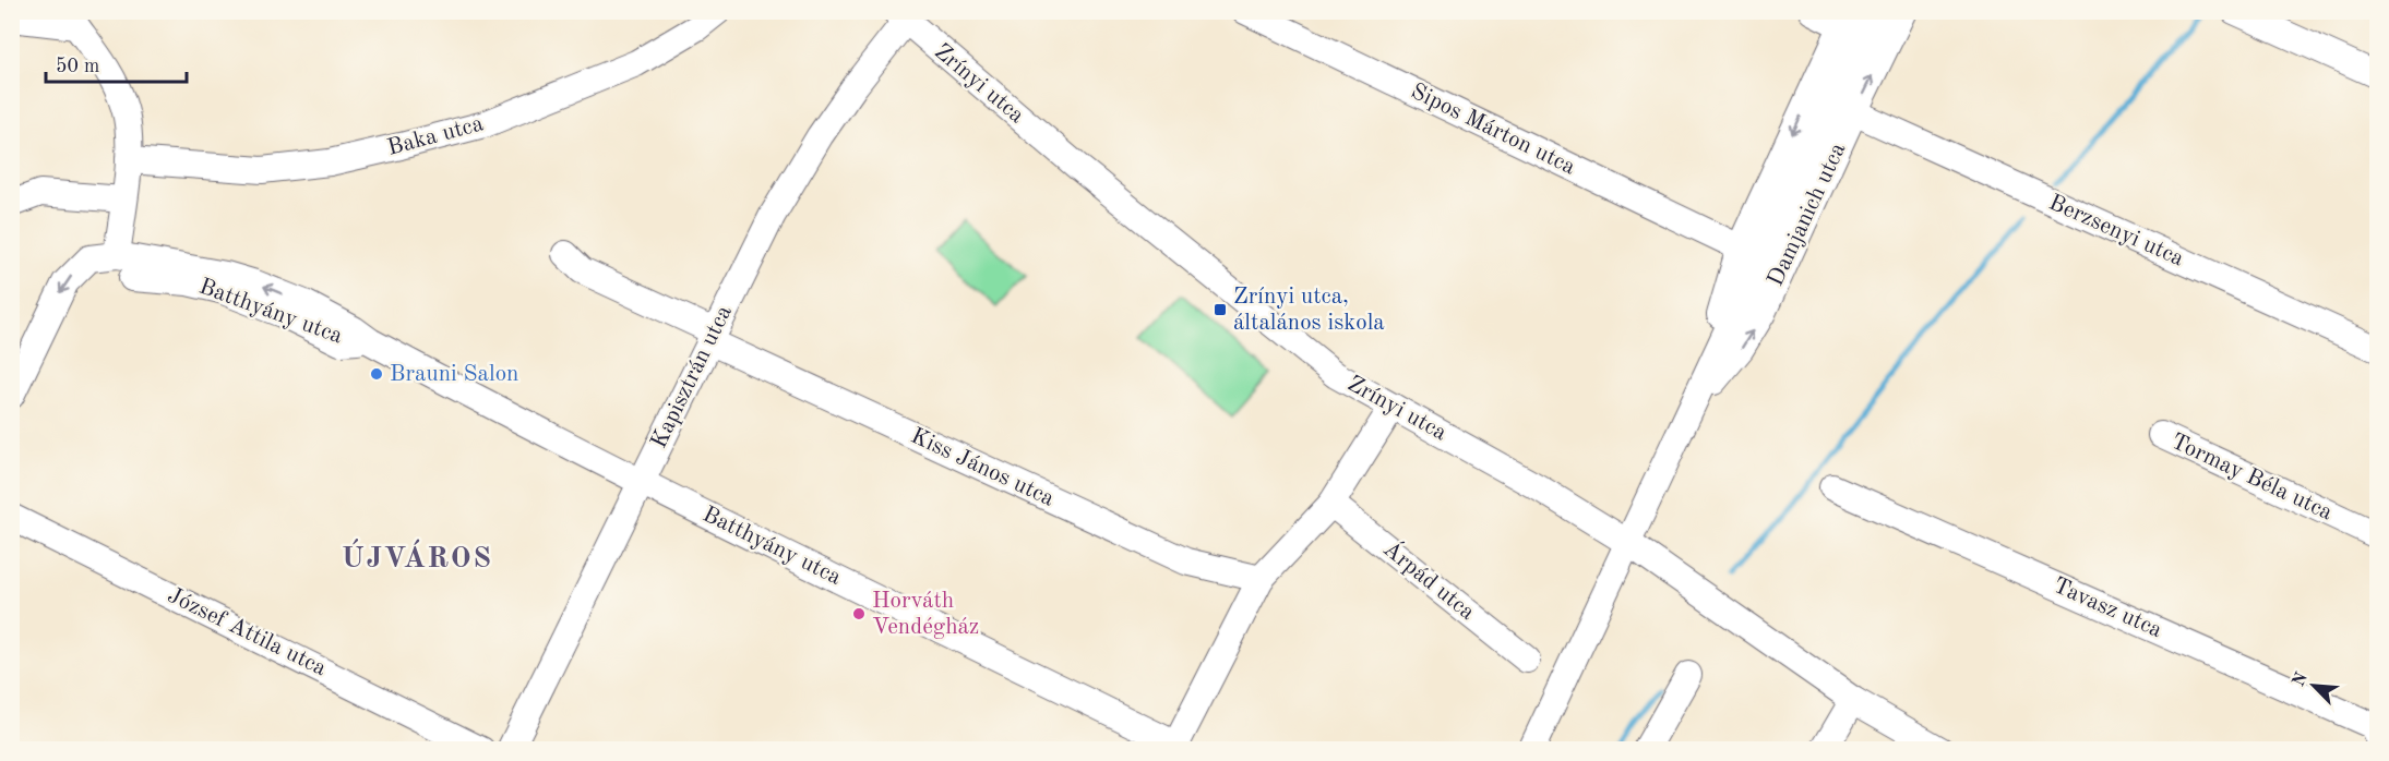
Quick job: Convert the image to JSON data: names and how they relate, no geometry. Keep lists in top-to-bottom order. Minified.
{"streets":{"main road":["Damjanich utca"],"street":["Zrínyi utca","Sipos Márton utca","Baka utca","Berzsenyi utca","Batthyány utca","Kapisztrán utca","Kiss János utca","Tormay Béla utca","Árpád utca","Tavasz utca","József Attila utca"]},"crossings":[["Zrínyi utca","Damjanich utca"],["Zrínyi utca","Kapisztrán utca"],["Sipos Márton utca","Damjanich utca"],["Damjanich utca","Berzsenyi utca"],["Batthyány utca","Kapisztrán utca"],["Kapisztrán utca","Kiss János utca"]],"districts":["ÚJVÁROS"],"places":{"transit":["Zrínyi utca, általános iskola"],"other":["Brauni Salon","Horváth Vendégház"]},"scale_bar":"50 m","north":"top left"}
